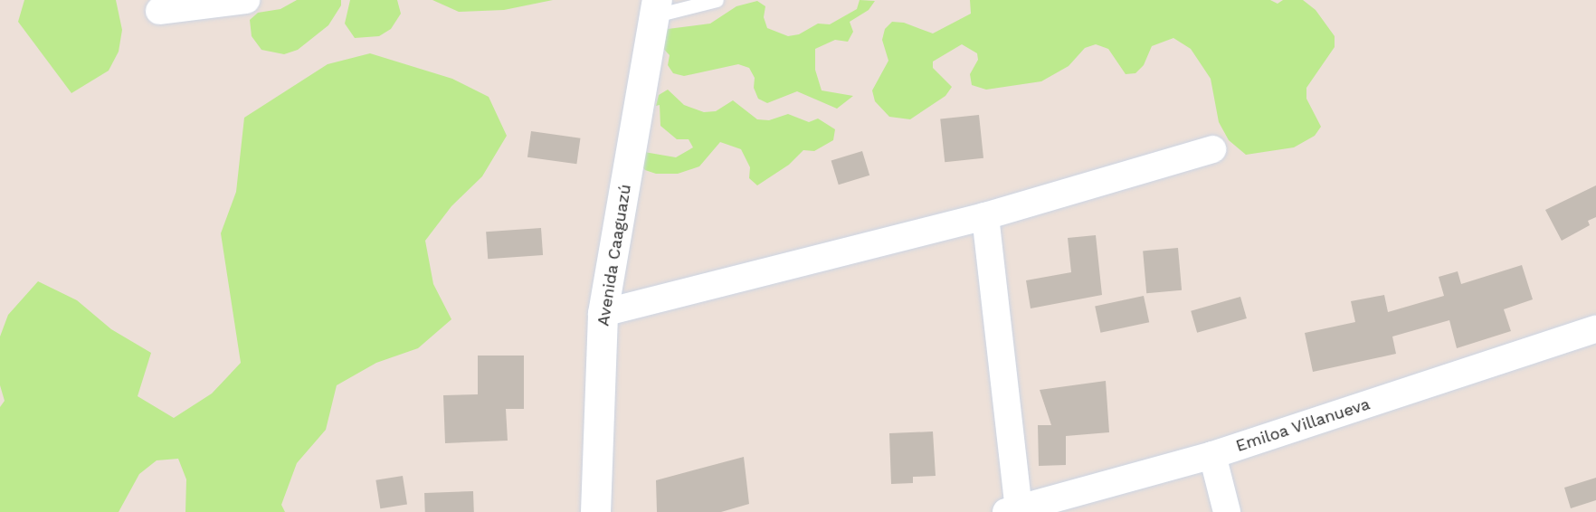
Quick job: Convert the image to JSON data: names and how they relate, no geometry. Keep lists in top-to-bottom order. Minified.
{"streets":{"street":["Avenida Caaguazú","Emiloa Villanueva"]}}
